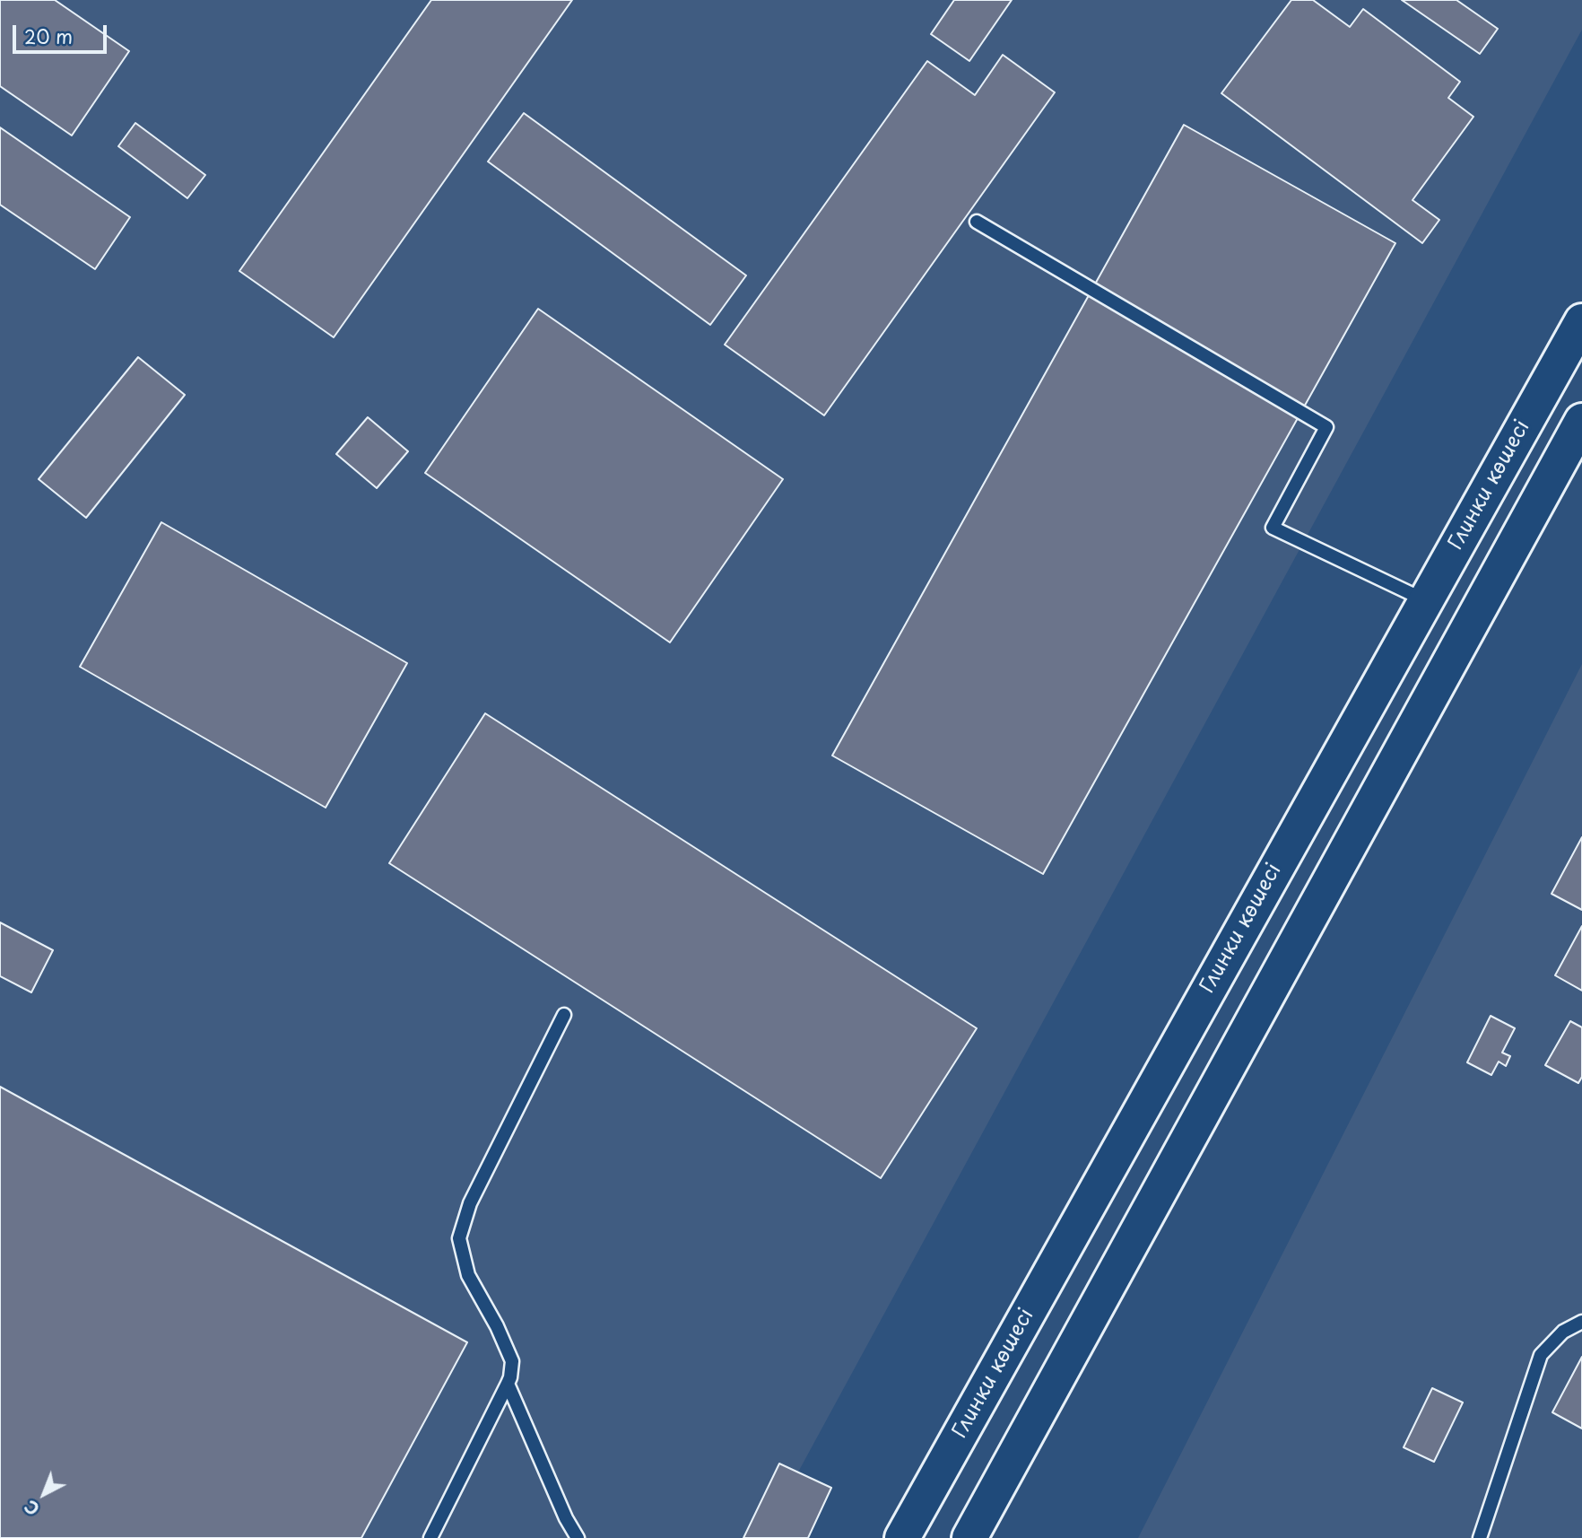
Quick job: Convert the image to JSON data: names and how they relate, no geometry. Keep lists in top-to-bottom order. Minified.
{"streets":{"main road":["Глинки көшесі"]},"scale_bar":"20 m","north":"bottom left"}
